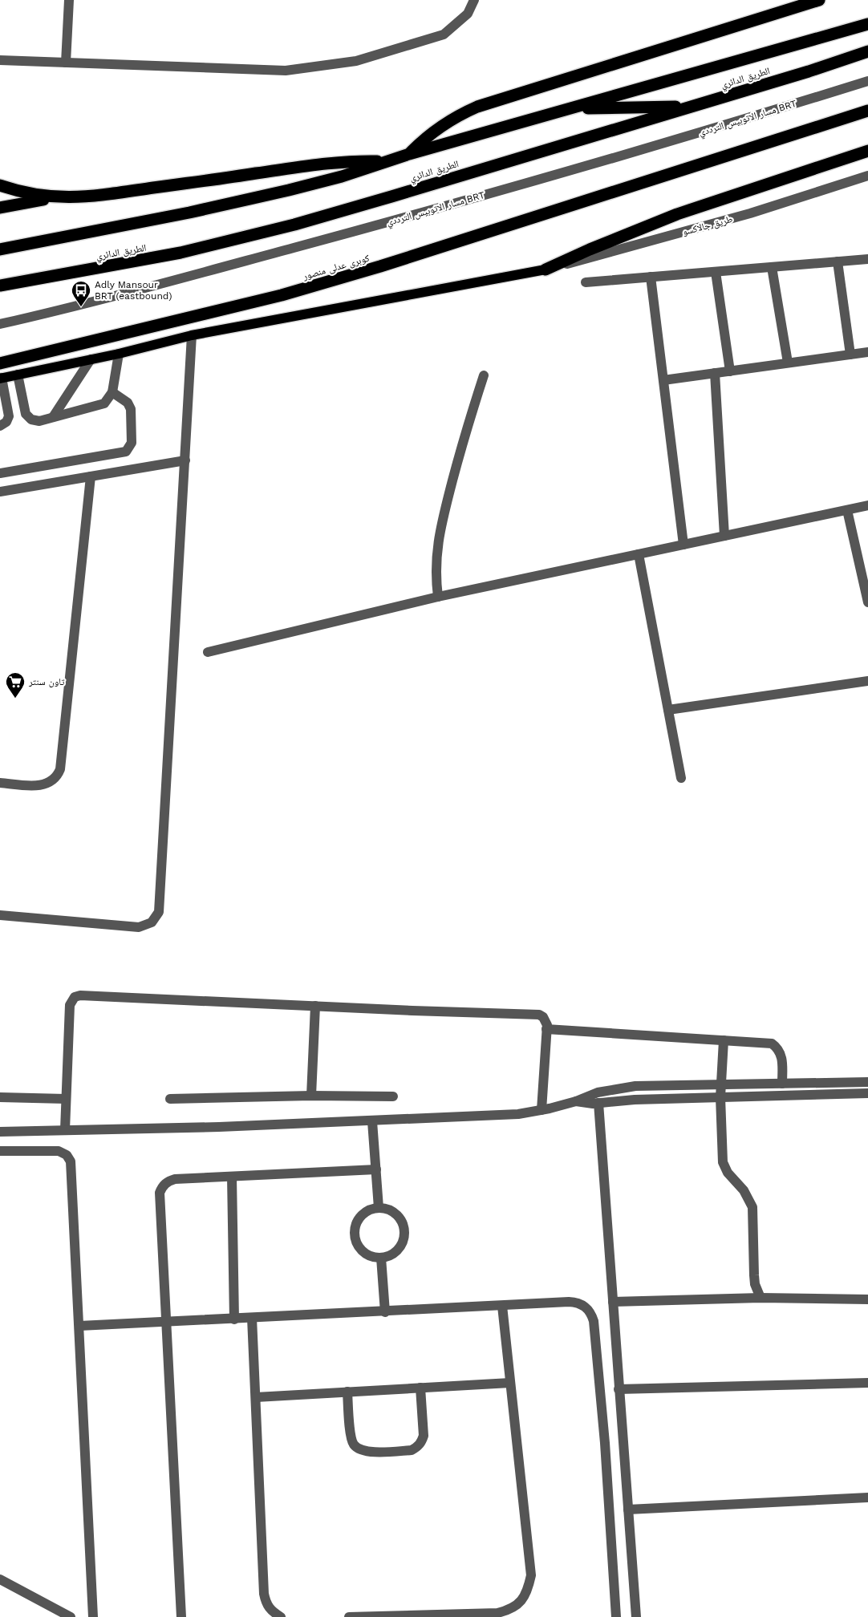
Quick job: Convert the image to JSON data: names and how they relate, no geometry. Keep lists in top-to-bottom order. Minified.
{"streets":{"highway":["الطريق الدائري","كوبرى عدلى منصور"],"street":["مسار الاتوبيس الترددي BRT","طريق جالاكسو"]},"places":{"bus stop":["Adly Mansour BRT (eastbound)"],"supermarket":["تاون سنتر"]}}
